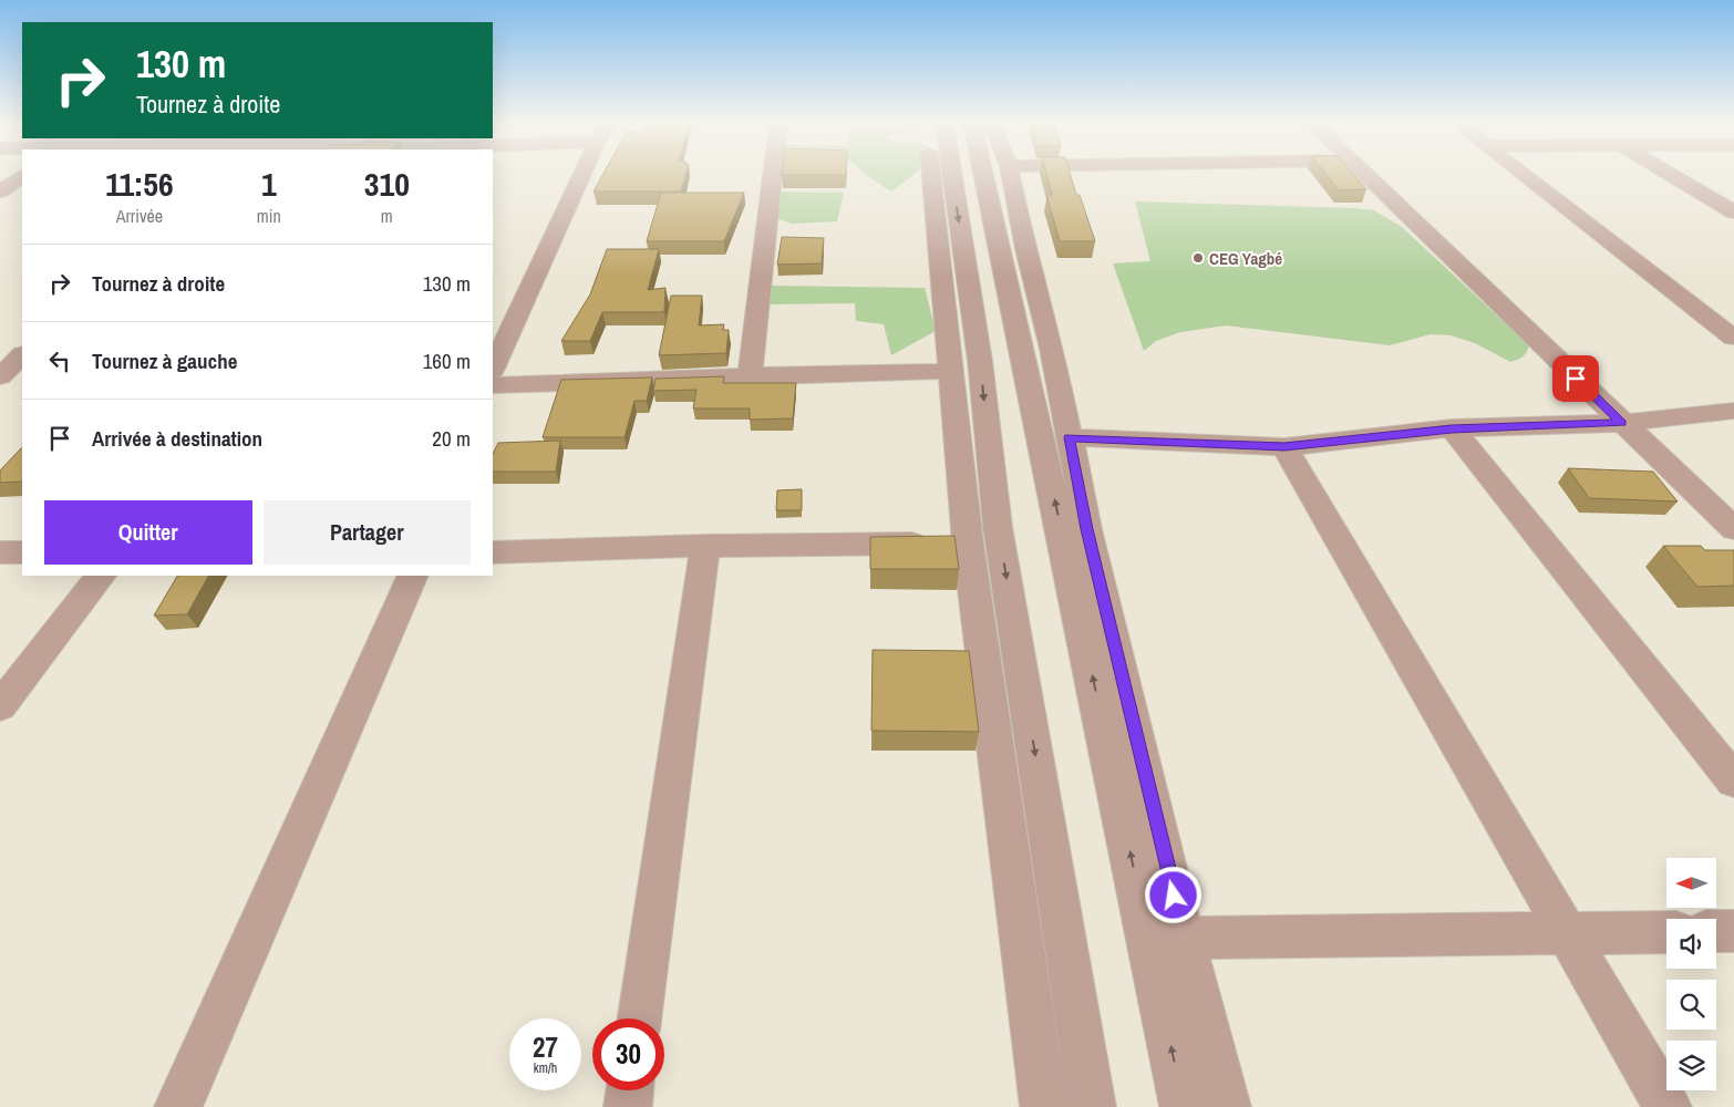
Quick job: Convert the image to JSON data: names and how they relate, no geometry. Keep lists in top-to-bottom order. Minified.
{"places":["CEG Yagbé"],"north":"left","page":{"turn":["130 m","Tournez à droite"],"eta":["11:56","Arrivée","1","min","310","m"],"list":[{"name":"Tournez à droite","value":"130 m"},{"name":"Tournez à gauche","value":"160 m"},{"name":"Arrivée à destination","value":"20 m"}],"buttons":["Quitter","Partager"],"speed":"27 km/h","limit":"30"}}
